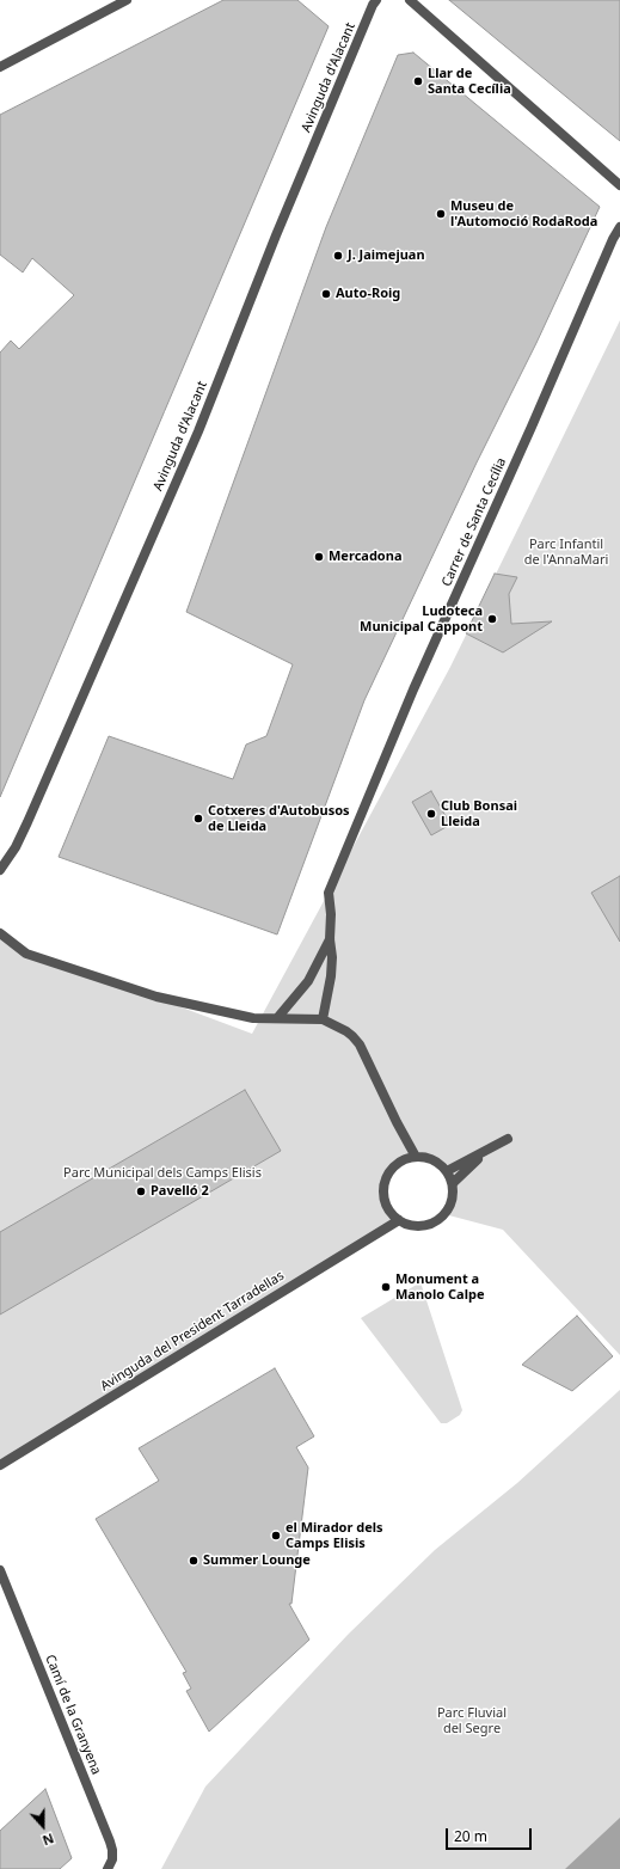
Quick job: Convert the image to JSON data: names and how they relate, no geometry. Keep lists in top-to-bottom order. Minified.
{"streets":{"street":["Avinguda d'Alacant","Carrer de Santa Cecília","Avinguda del President Tarradellas","Camí de la Granyena"]},"parks":["Parc Infantil de l'AnnaMari","Parc Municipal dels Camps Elisis","Parc Fluvial del Segre"],"places":["Llar de Santa Cecília","Museu de l'Automoció RodaRoda","J. Jaimejuan","Auto-Roig","Mercadona","Ludoteca Municipal Cappont","Club Bonsai Lleida","Cotxeres d'Autobusos de Lleida","Pavelló 2","Monument a Manolo Calpe","el Mirador dels Camps Elisis","Summer Lounge"],"scale_bar":"20 m","north":"bottom"}
